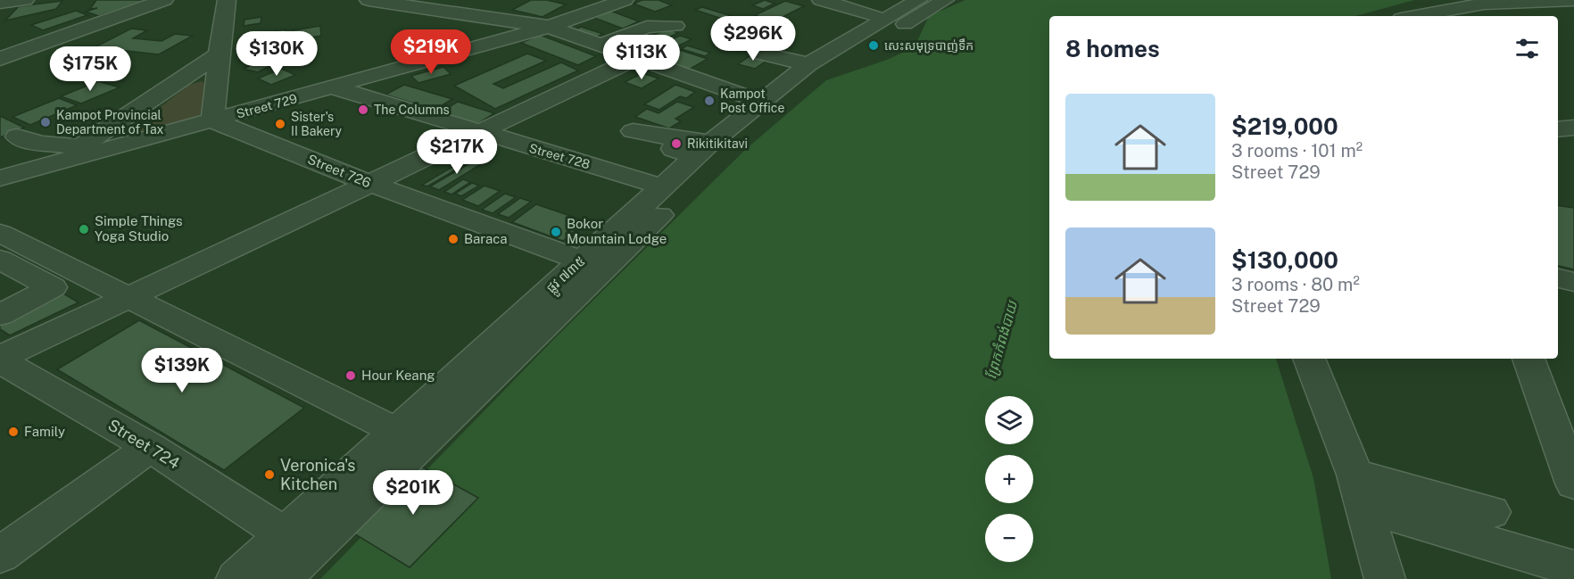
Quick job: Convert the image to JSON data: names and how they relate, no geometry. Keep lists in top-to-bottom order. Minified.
{"streets":{"street":["Street 729","Street 728","Street 726","ផ្លូវ ៧៣៥","Street 724"]},"crossings":[["Street 729","Street 728"],["Street 729","Street 726"],["Street 728","ផ្លូវ ៧៣៥"],["Street 726","ផ្លូវ ៧៣៥"],["ផ្លូវ ៧៣៥","Street 724"]],"water":["ព្រែកកំពង់បាយ"],"places":["សេះសមុទ្របាញ់ទឹក","Kampot Post Office","The Columns","Kampot Provincial Department of Tax","Sister's II Bakery","Rikitikitavi","Simple Things Yoga Studio","Bokor Mountain Lodge","Baraca","Hour Keang","Family","Veronica's Kitchen"],"page":{"price":["$296K","$219K","$130K","$113K","$175K","$217K","$139K","$201K"],"heading":"8 homes","list":[{"name":"$219,000","note":"3 rooms · 101 m² · Street 729"},{"name":"$130,000","note":"3 rooms · 80 m² · Street 729"}],"map_buttons":["+","−"]}}
